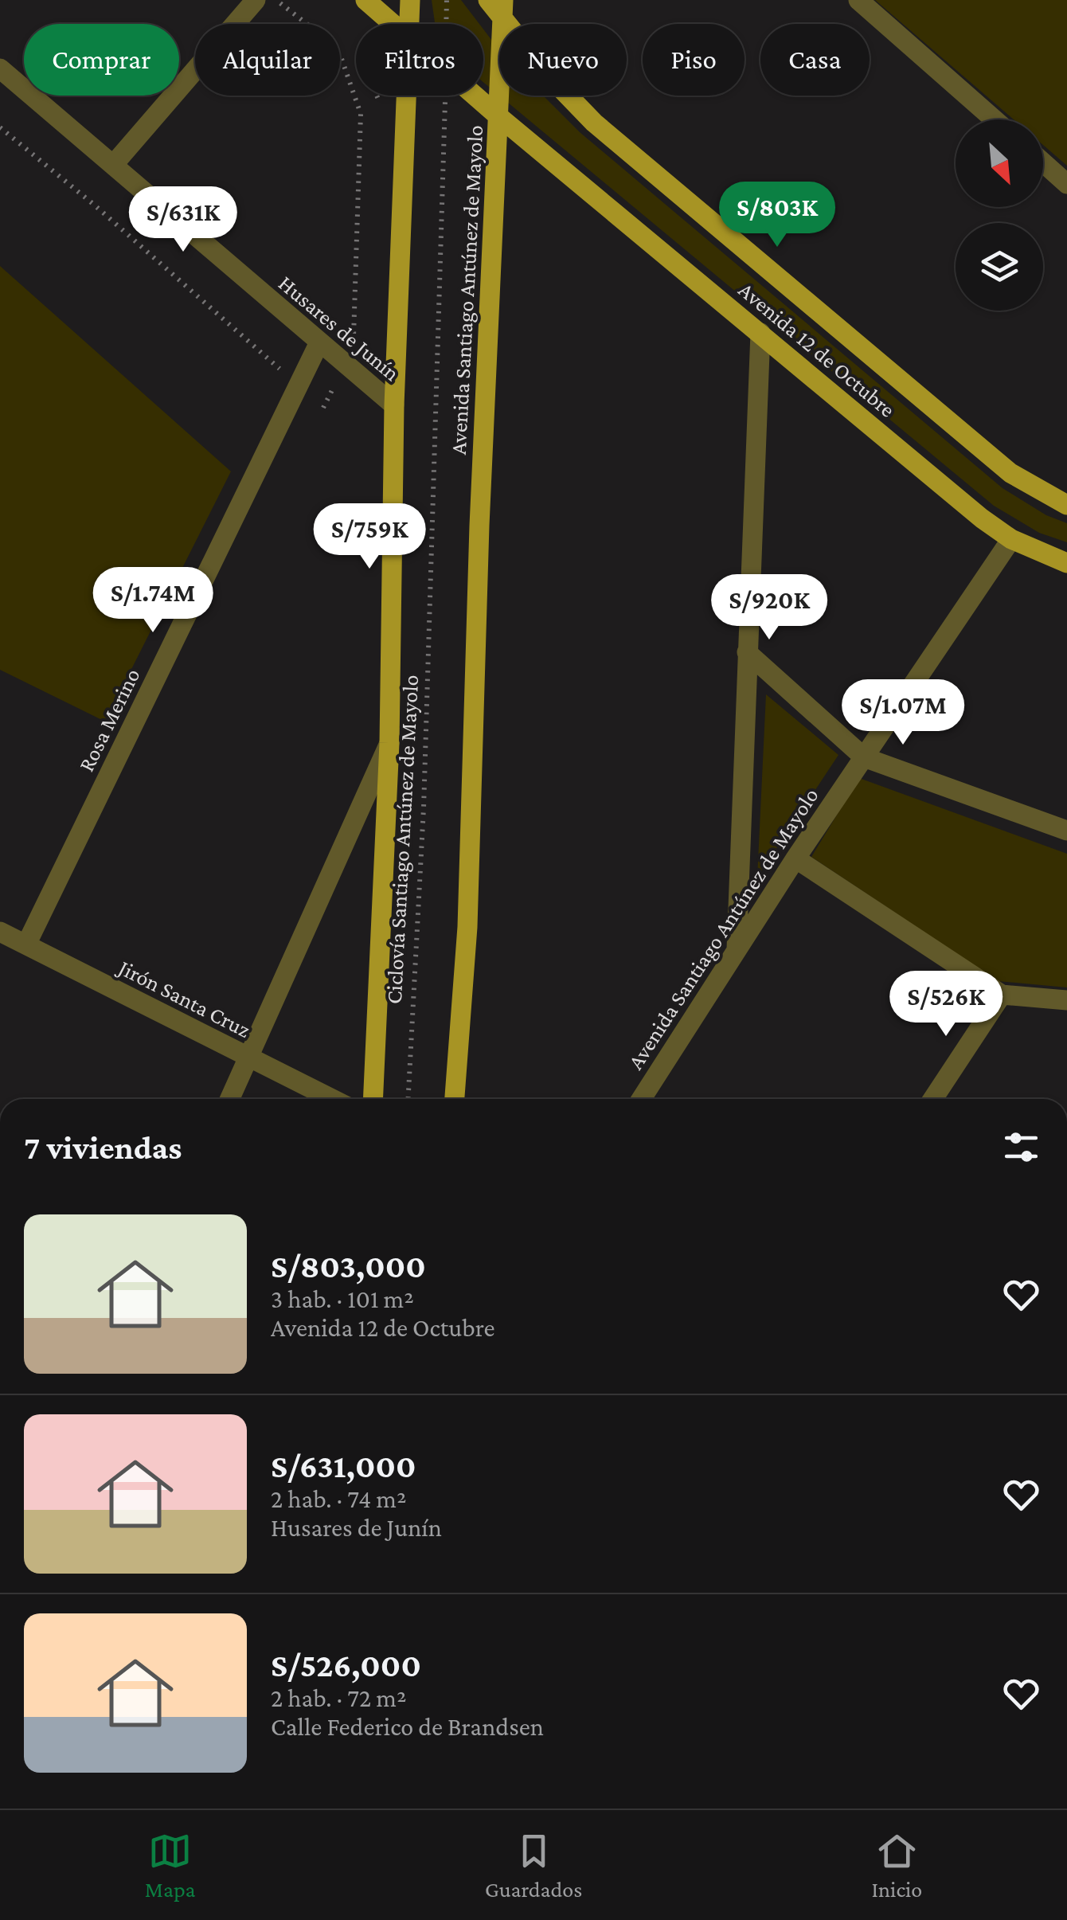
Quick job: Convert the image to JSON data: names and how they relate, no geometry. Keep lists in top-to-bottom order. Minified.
{"streets":{"main road":["Avenida Santiago Antúnez de Mayolo","Avenida 12 de Octubre"],"street":["Husares de Junín","Rosa Merino","Jirón Santa Cruz"],"path":["Ciclovía Santiago Antúnez de Mayolo"]},"crossings":[["Avenida Santiago Antúnez de Mayolo","Avenida 12 de Octubre"],["Husares de Junín","Rosa Merino"],["Rosa Merino","Jirón Santa Cruz"]],"north":"bottom right","page":{"chip":["Comprar","Alquilar","Filtros","Nuevo","Piso","Casa"],"price":["S/803K","S/631K","S/759K","S/1.74M","S/920K","S/1.07M","S/526K"],"heading":"7 viviendas","list":[{"name":"S/803,000","note":"3 hab. · 101 m² · Avenida 12 de Octubre"},{"name":"S/631,000","note":"2 hab. · 74 m² · Husares de Junín"},{"name":"S/526,000","note":"2 hab. · 72 m² · Calle Federico de Brandsen"}],"tabs":["Mapa","Guardados","Inicio"]}}
